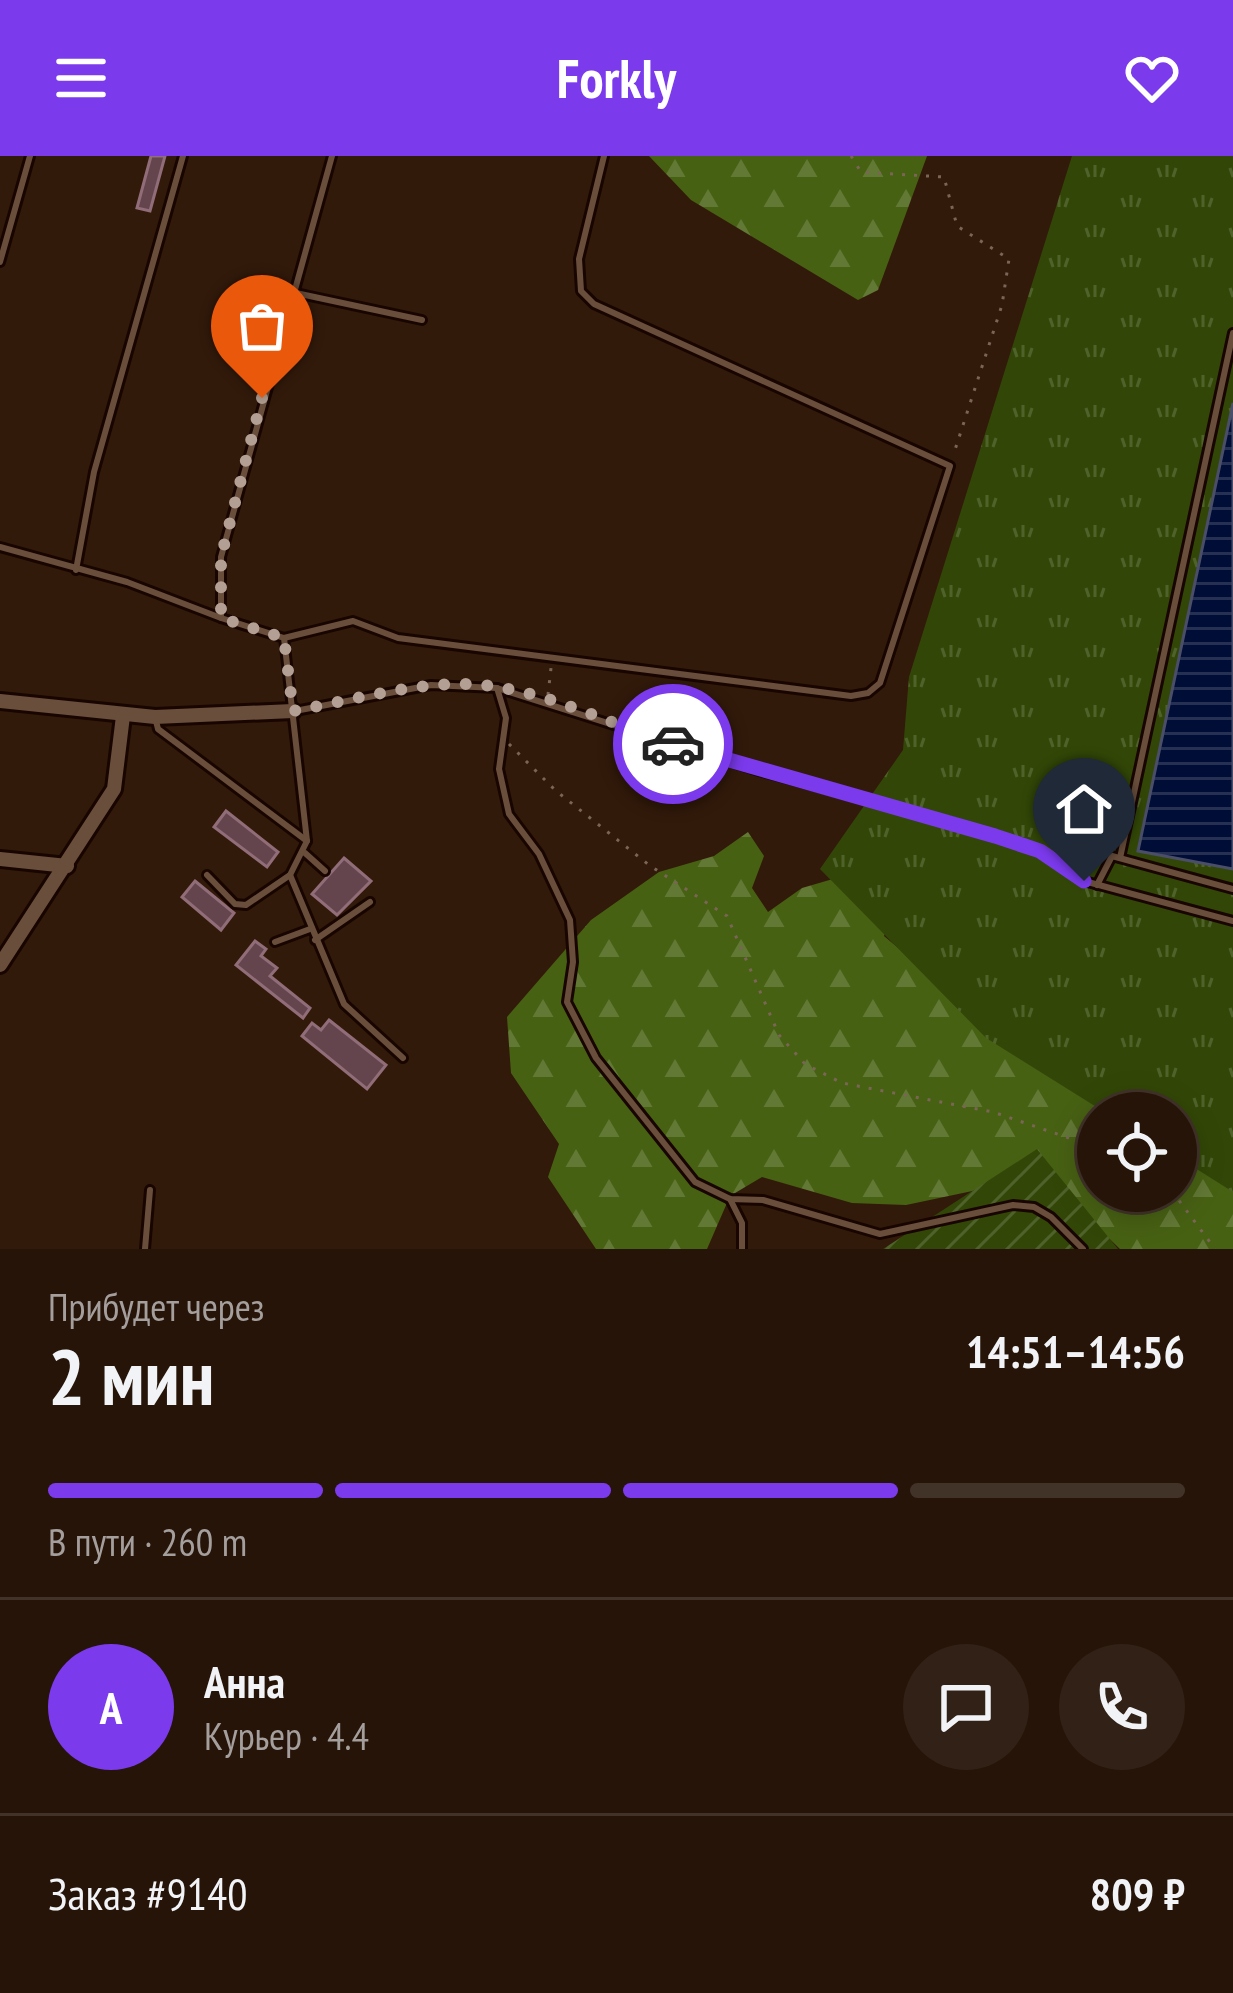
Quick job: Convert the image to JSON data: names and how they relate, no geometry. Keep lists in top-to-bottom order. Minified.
{"page":{"header":"Forkly","heading":["2 мин","Прибудет через","14:51–14:56"],"panel":["Анна","Курьер · 4.4","Заказ #9140","809 ₽"],"bar":"В пути · 260 m","round":"А"}}
